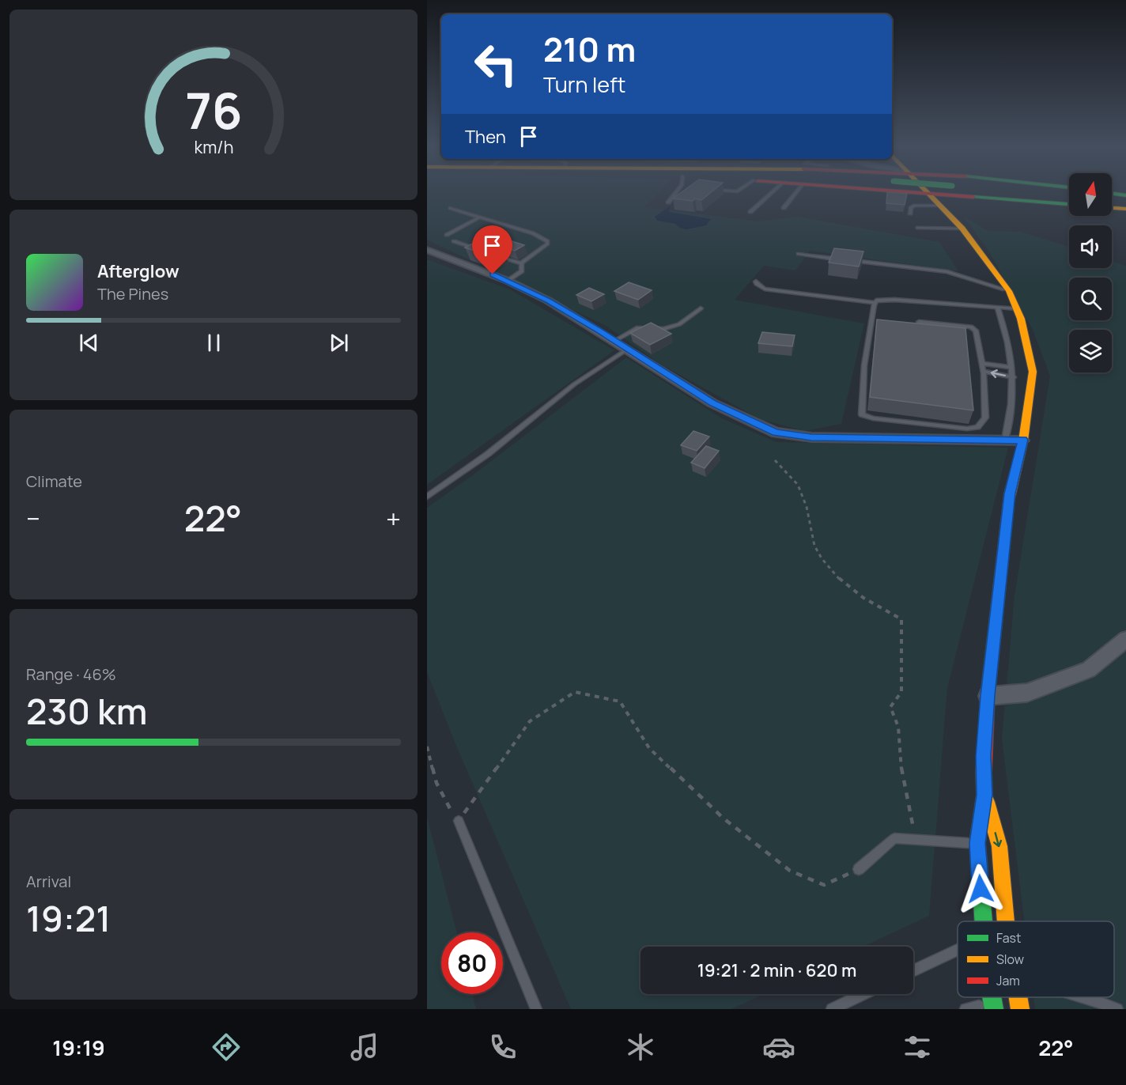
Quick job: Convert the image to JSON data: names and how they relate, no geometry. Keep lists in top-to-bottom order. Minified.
{"legend":["Fast","Slow","Jam"],"north":"top","page":{"turn":["210 m","Turn left"],"then":"Then","song":["Afterglow","The Pines"],"tile":["Climate",["Range · 46%","230 km"],["Arrival","19:21"]],"heat":["−","22°","+"],"limit":"80","trip":"19:21 · 2 min · 620 m","tabs":["19:19","22°"],"gauge":["76","km/h"]}}
